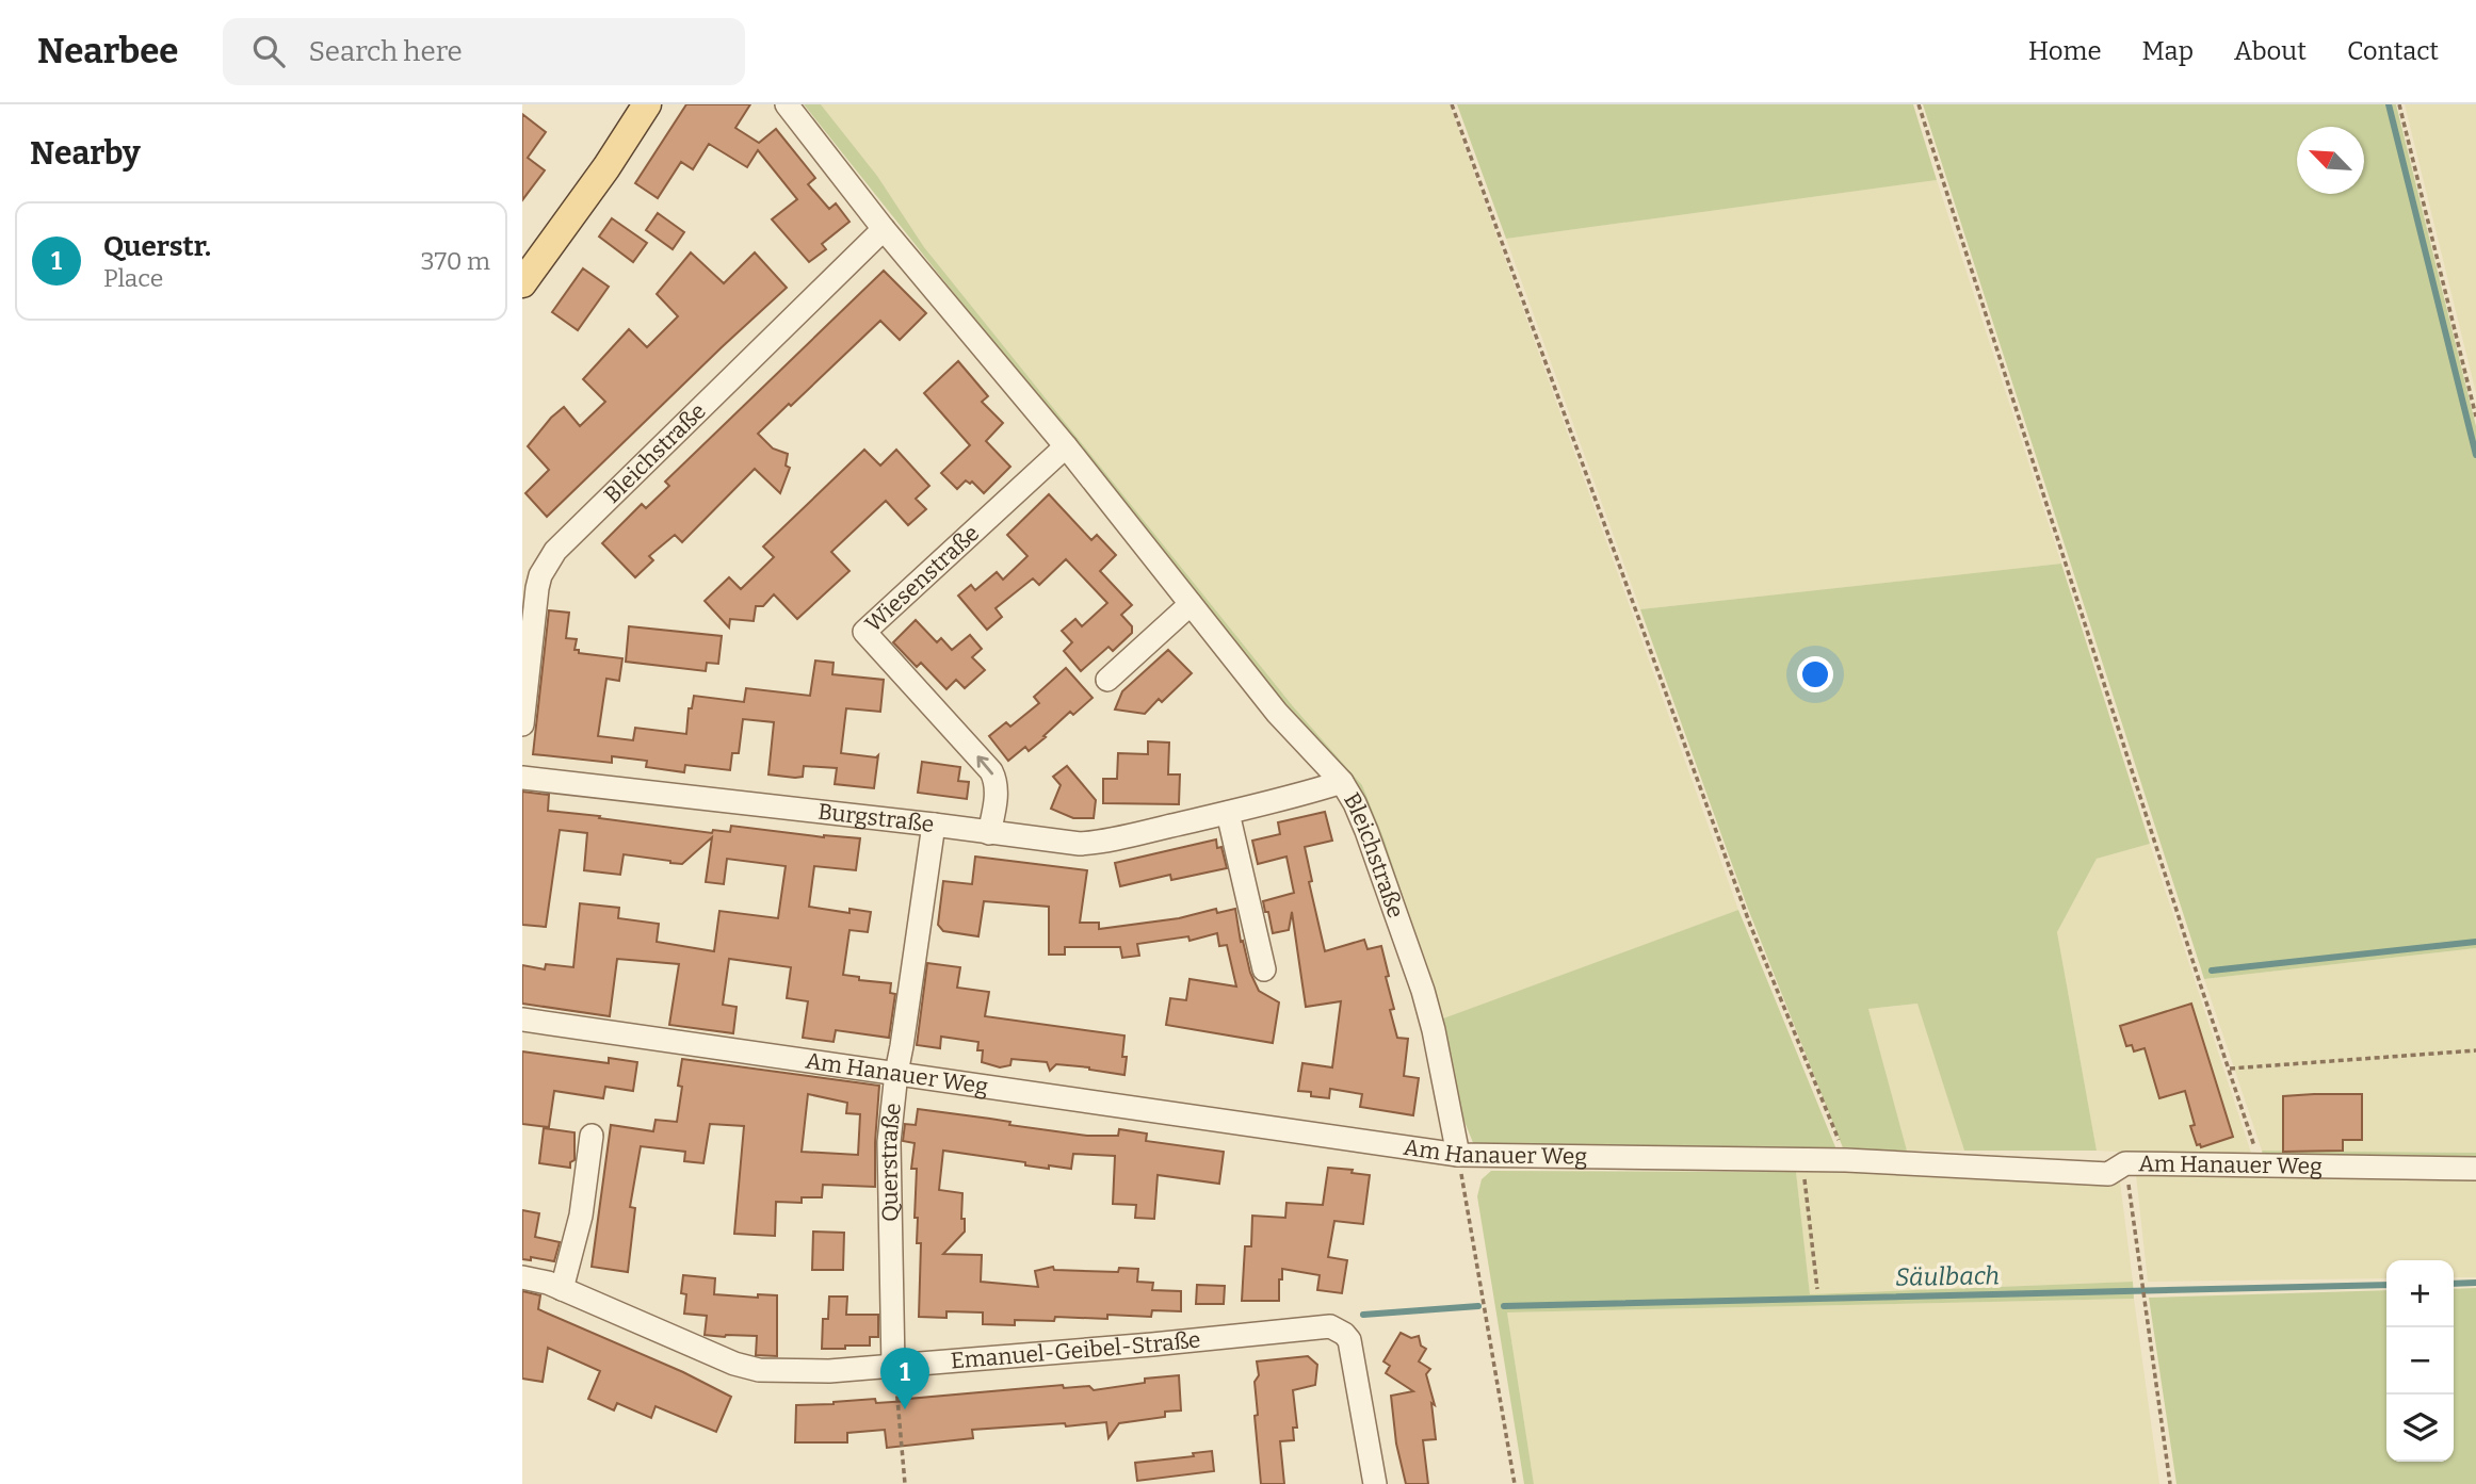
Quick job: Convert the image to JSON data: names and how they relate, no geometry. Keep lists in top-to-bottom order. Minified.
{"streets":{"street":["Bleichstraße","Wiesenstraße","Burgstraße","Am Hanauer Weg","Querstraße","Emanuel-Geibel-Straße"]},"crossings":[["Bleichstraße","Wiesenstraße"],["Bleichstraße","Burgstraße"],["Bleichstraße","Am Hanauer Weg"],["Wiesenstraße","Burgstraße"],["Burgstraße","Querstraße"],["Am Hanauer Weg","Querstraße"],["Querstraße","Emanuel-Geibel-Straße"]],"water":["Säulbach"],"north":"top left","page":{"header":"Nearbee","search":"Search here","nav":["Home","Map","About","Contact"],"heading":"Nearby","list":[{"mark":"1","name":"Querstr.","note":"Place","value":"370 m"}],"map_buttons":["+","−"],"pins":"1"}}
